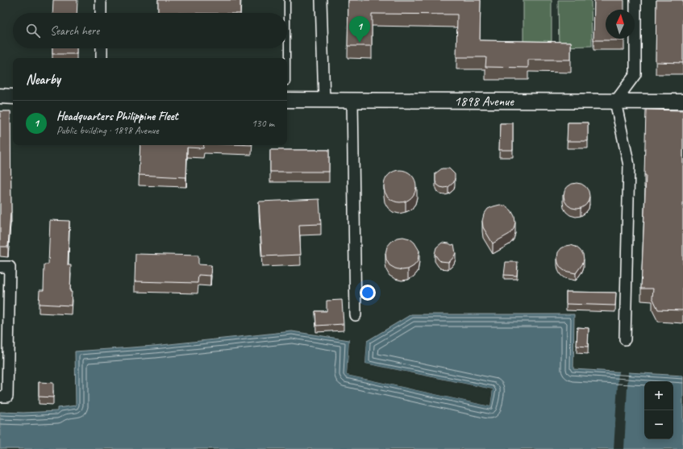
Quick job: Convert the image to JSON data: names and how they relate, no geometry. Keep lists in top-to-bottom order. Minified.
{"streets":{"street":["1898 Avenue"]},"north":"top","page":{"search":"Search here","pins":"1","heading":"Nearby","list":[{"mark":"1","name":"Headquarters Philippine Fleet","note":"Public building · 1898 Avenue","value":"130 m"}],"map_buttons":["+","−"]}}
